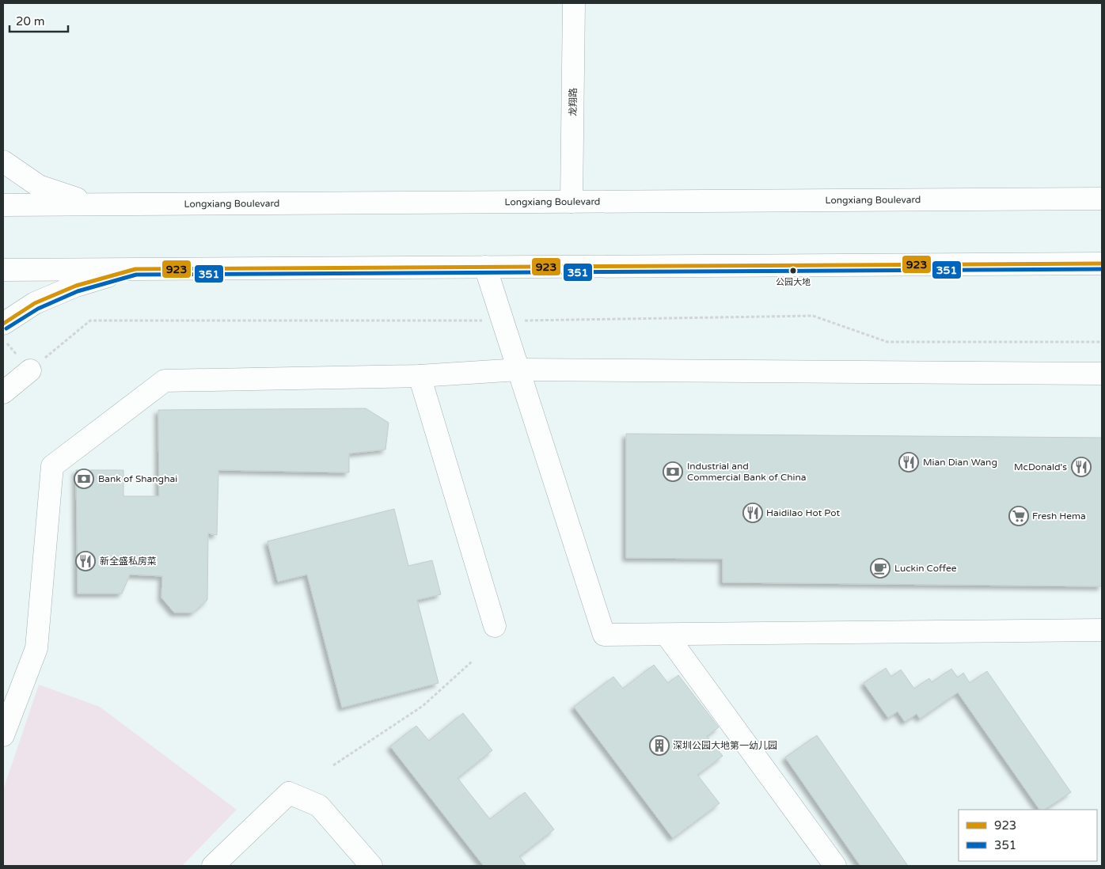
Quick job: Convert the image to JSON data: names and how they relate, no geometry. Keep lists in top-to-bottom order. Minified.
{"streets":{"main road":["龙翔路","Longxiang Boulevard"]},"crossings":[["龙翔路","Longxiang Boulevard"]],"places":{"other":["公园大地"],"restaurant":["Mian Dian Wang","McDonald's","Haidilao Hot Pot","新全盛私房菜"],"bank":["Industrial and Commercial Bank of China","Bank of Shanghai"],"supermarket":["Fresh Hema"],"cafe":["Luckin Coffee"],"building":["深圳公园大地第一幼儿园"]},"lines":["transit line 923","transit line 351"],"legend":["923","351"],"scale_bar":"20 m"}
